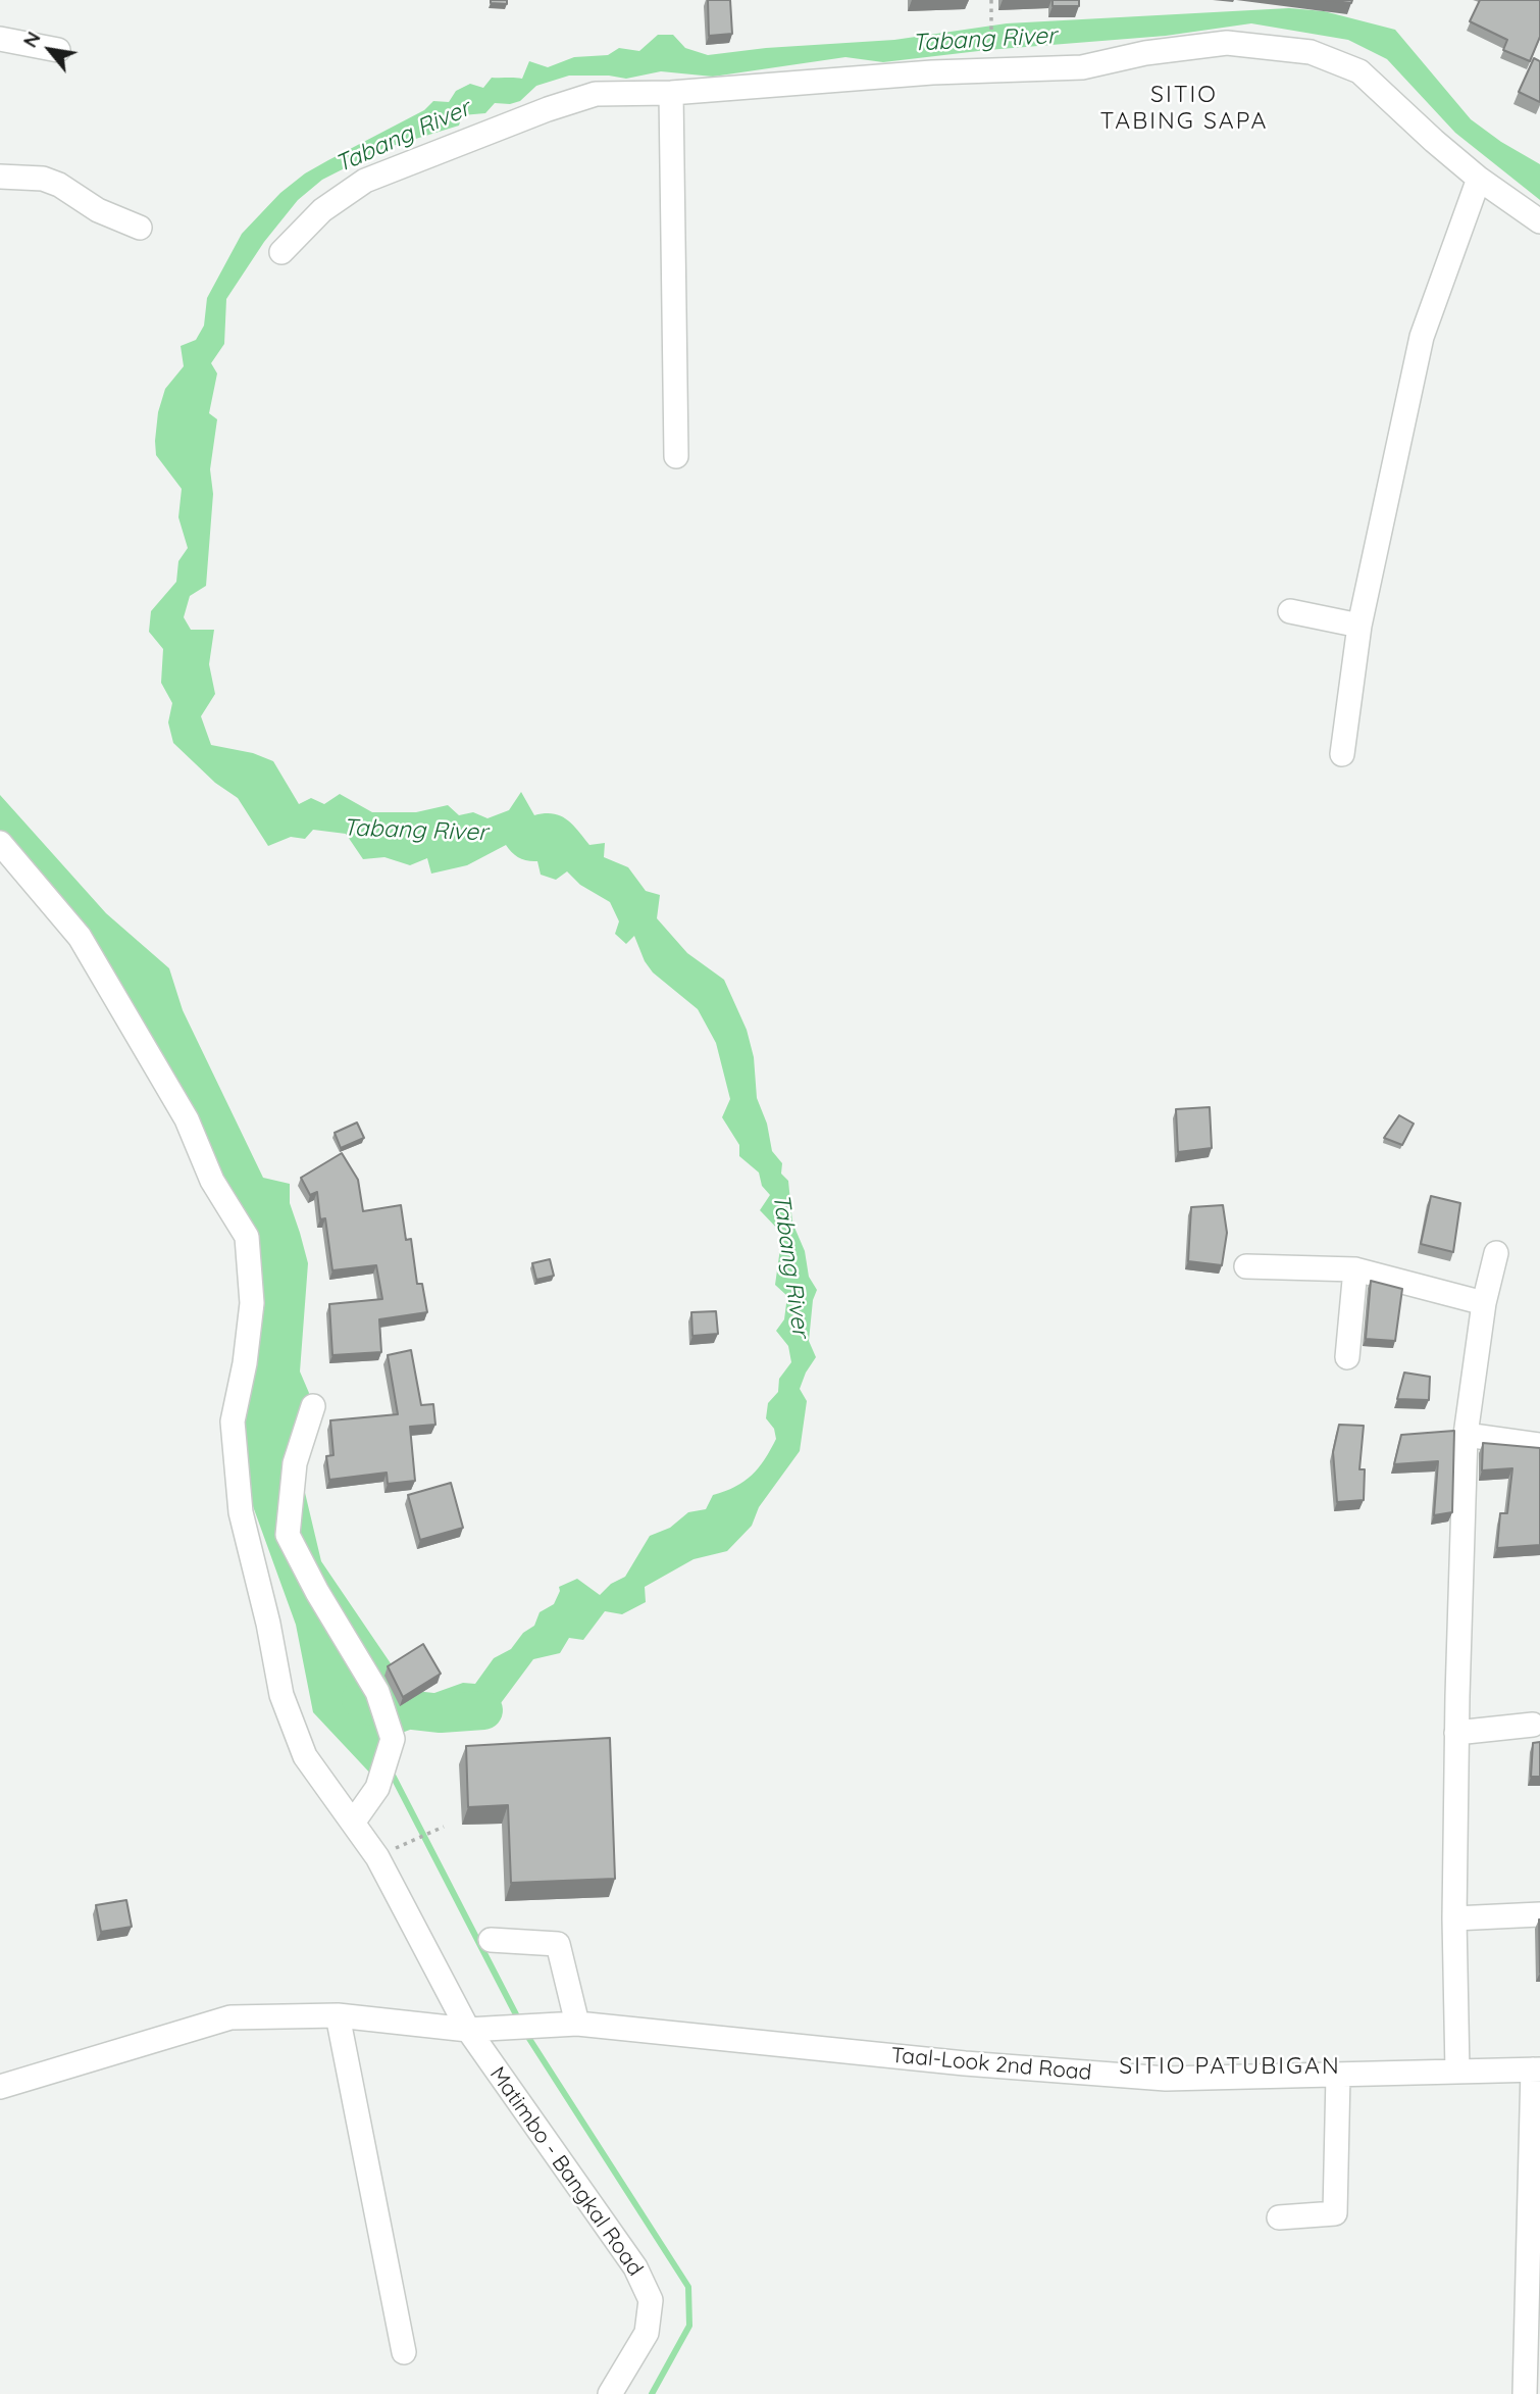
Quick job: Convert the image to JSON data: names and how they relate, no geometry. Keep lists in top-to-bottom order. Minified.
{"streets":{"street":["Taal-Look 2nd Road","Matimbo - Bangkal Road"]},"crossings":[["Taal-Look 2nd Road","Matimbo - Bangkal Road"]],"districts":["SITIO TABING SAPA","SITIO PATUBIGAN"],"water":["Tabang River"],"north":"top left"}
